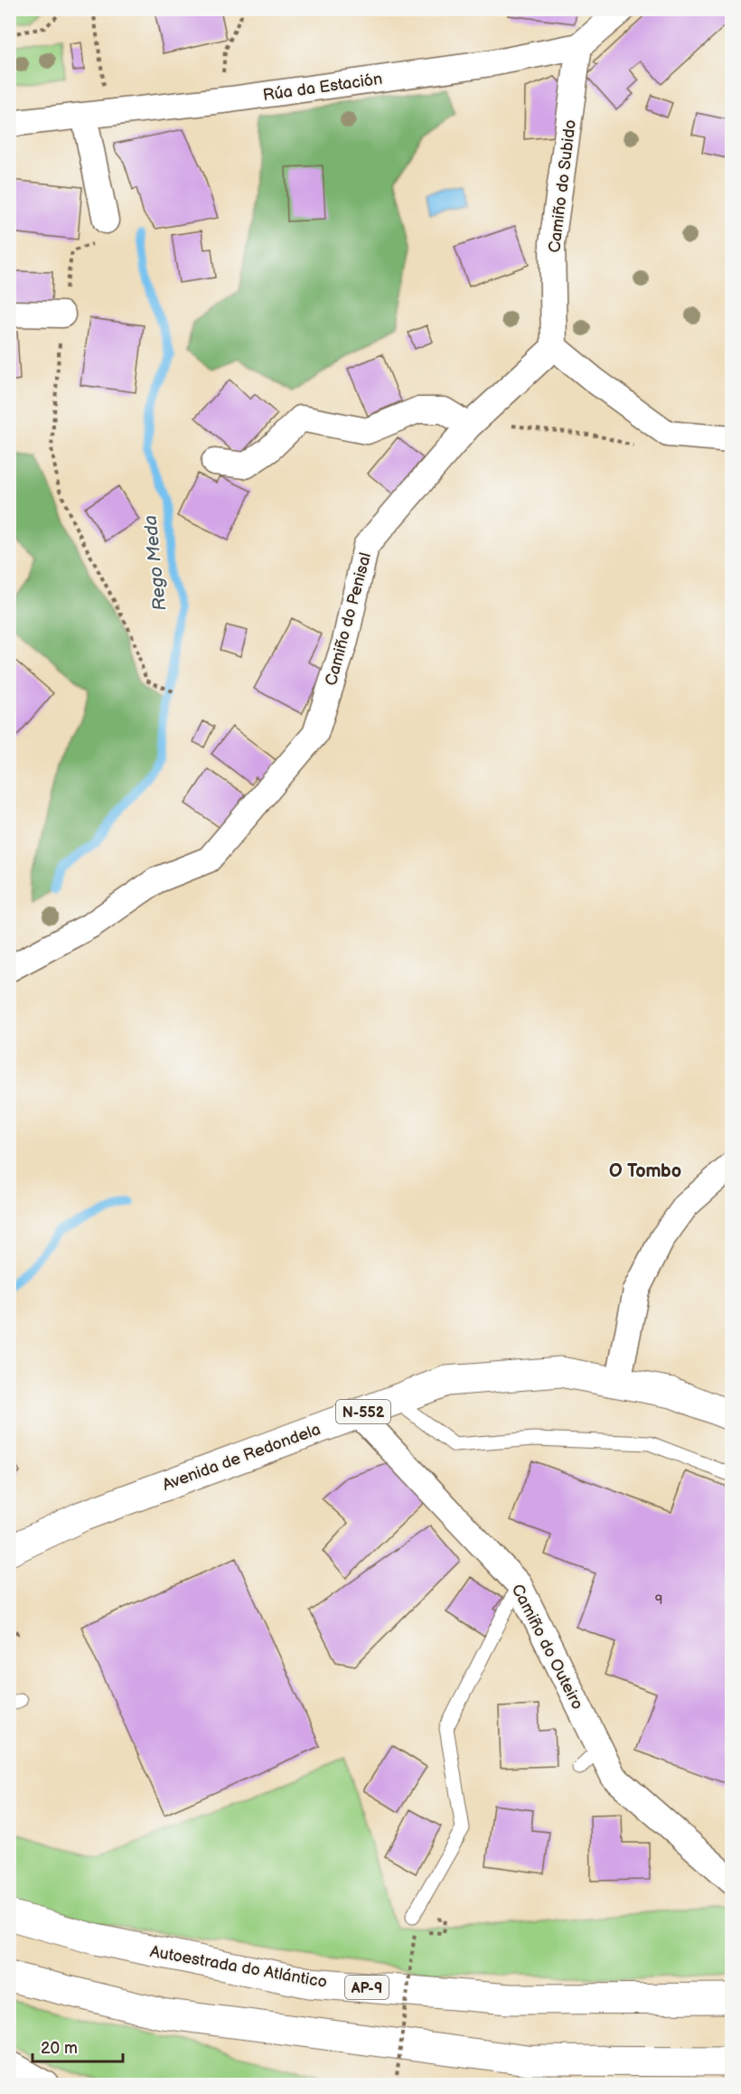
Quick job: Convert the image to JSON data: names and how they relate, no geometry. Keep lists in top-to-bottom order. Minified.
{"streets":{"highway":["N-552","Avenida de Redondela","Autoestrada do Atlántico","AP-9"],"street":["Rúa da Estación","Camiño do Subido","Camiño do Penisal","Camiño do Outeiro"]},"crossings":[["Rúa da Estación","Camiño do Subido"],["Camiño do Subido","Camiño do Penisal"],["Avenida de Redondela","Camiño do Outeiro"]],"districts":["O Tombo"],"water":["Rego Meda"],"house_numbers":["9"],"scale_bar":"20 m"}
